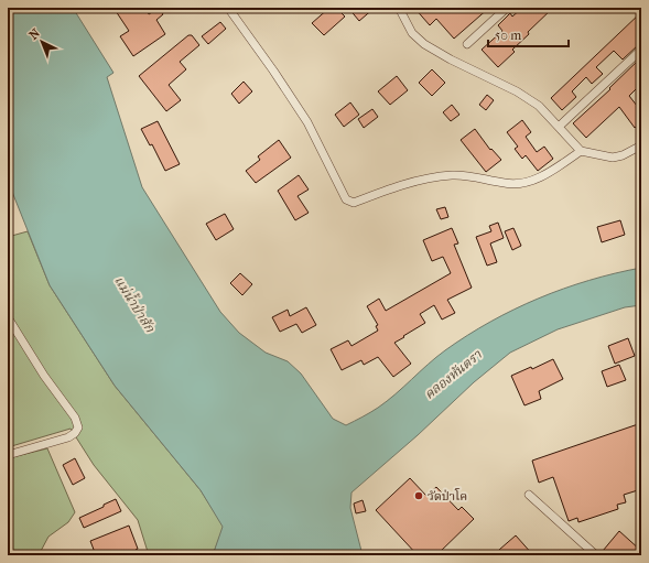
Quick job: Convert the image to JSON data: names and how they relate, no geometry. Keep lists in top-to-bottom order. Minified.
{"water":["แม่น้ำป่าสัก","คลองหันตรา"],"places":["วัดป่าโค"],"scale_bar":"50 m","north":"top left"}
